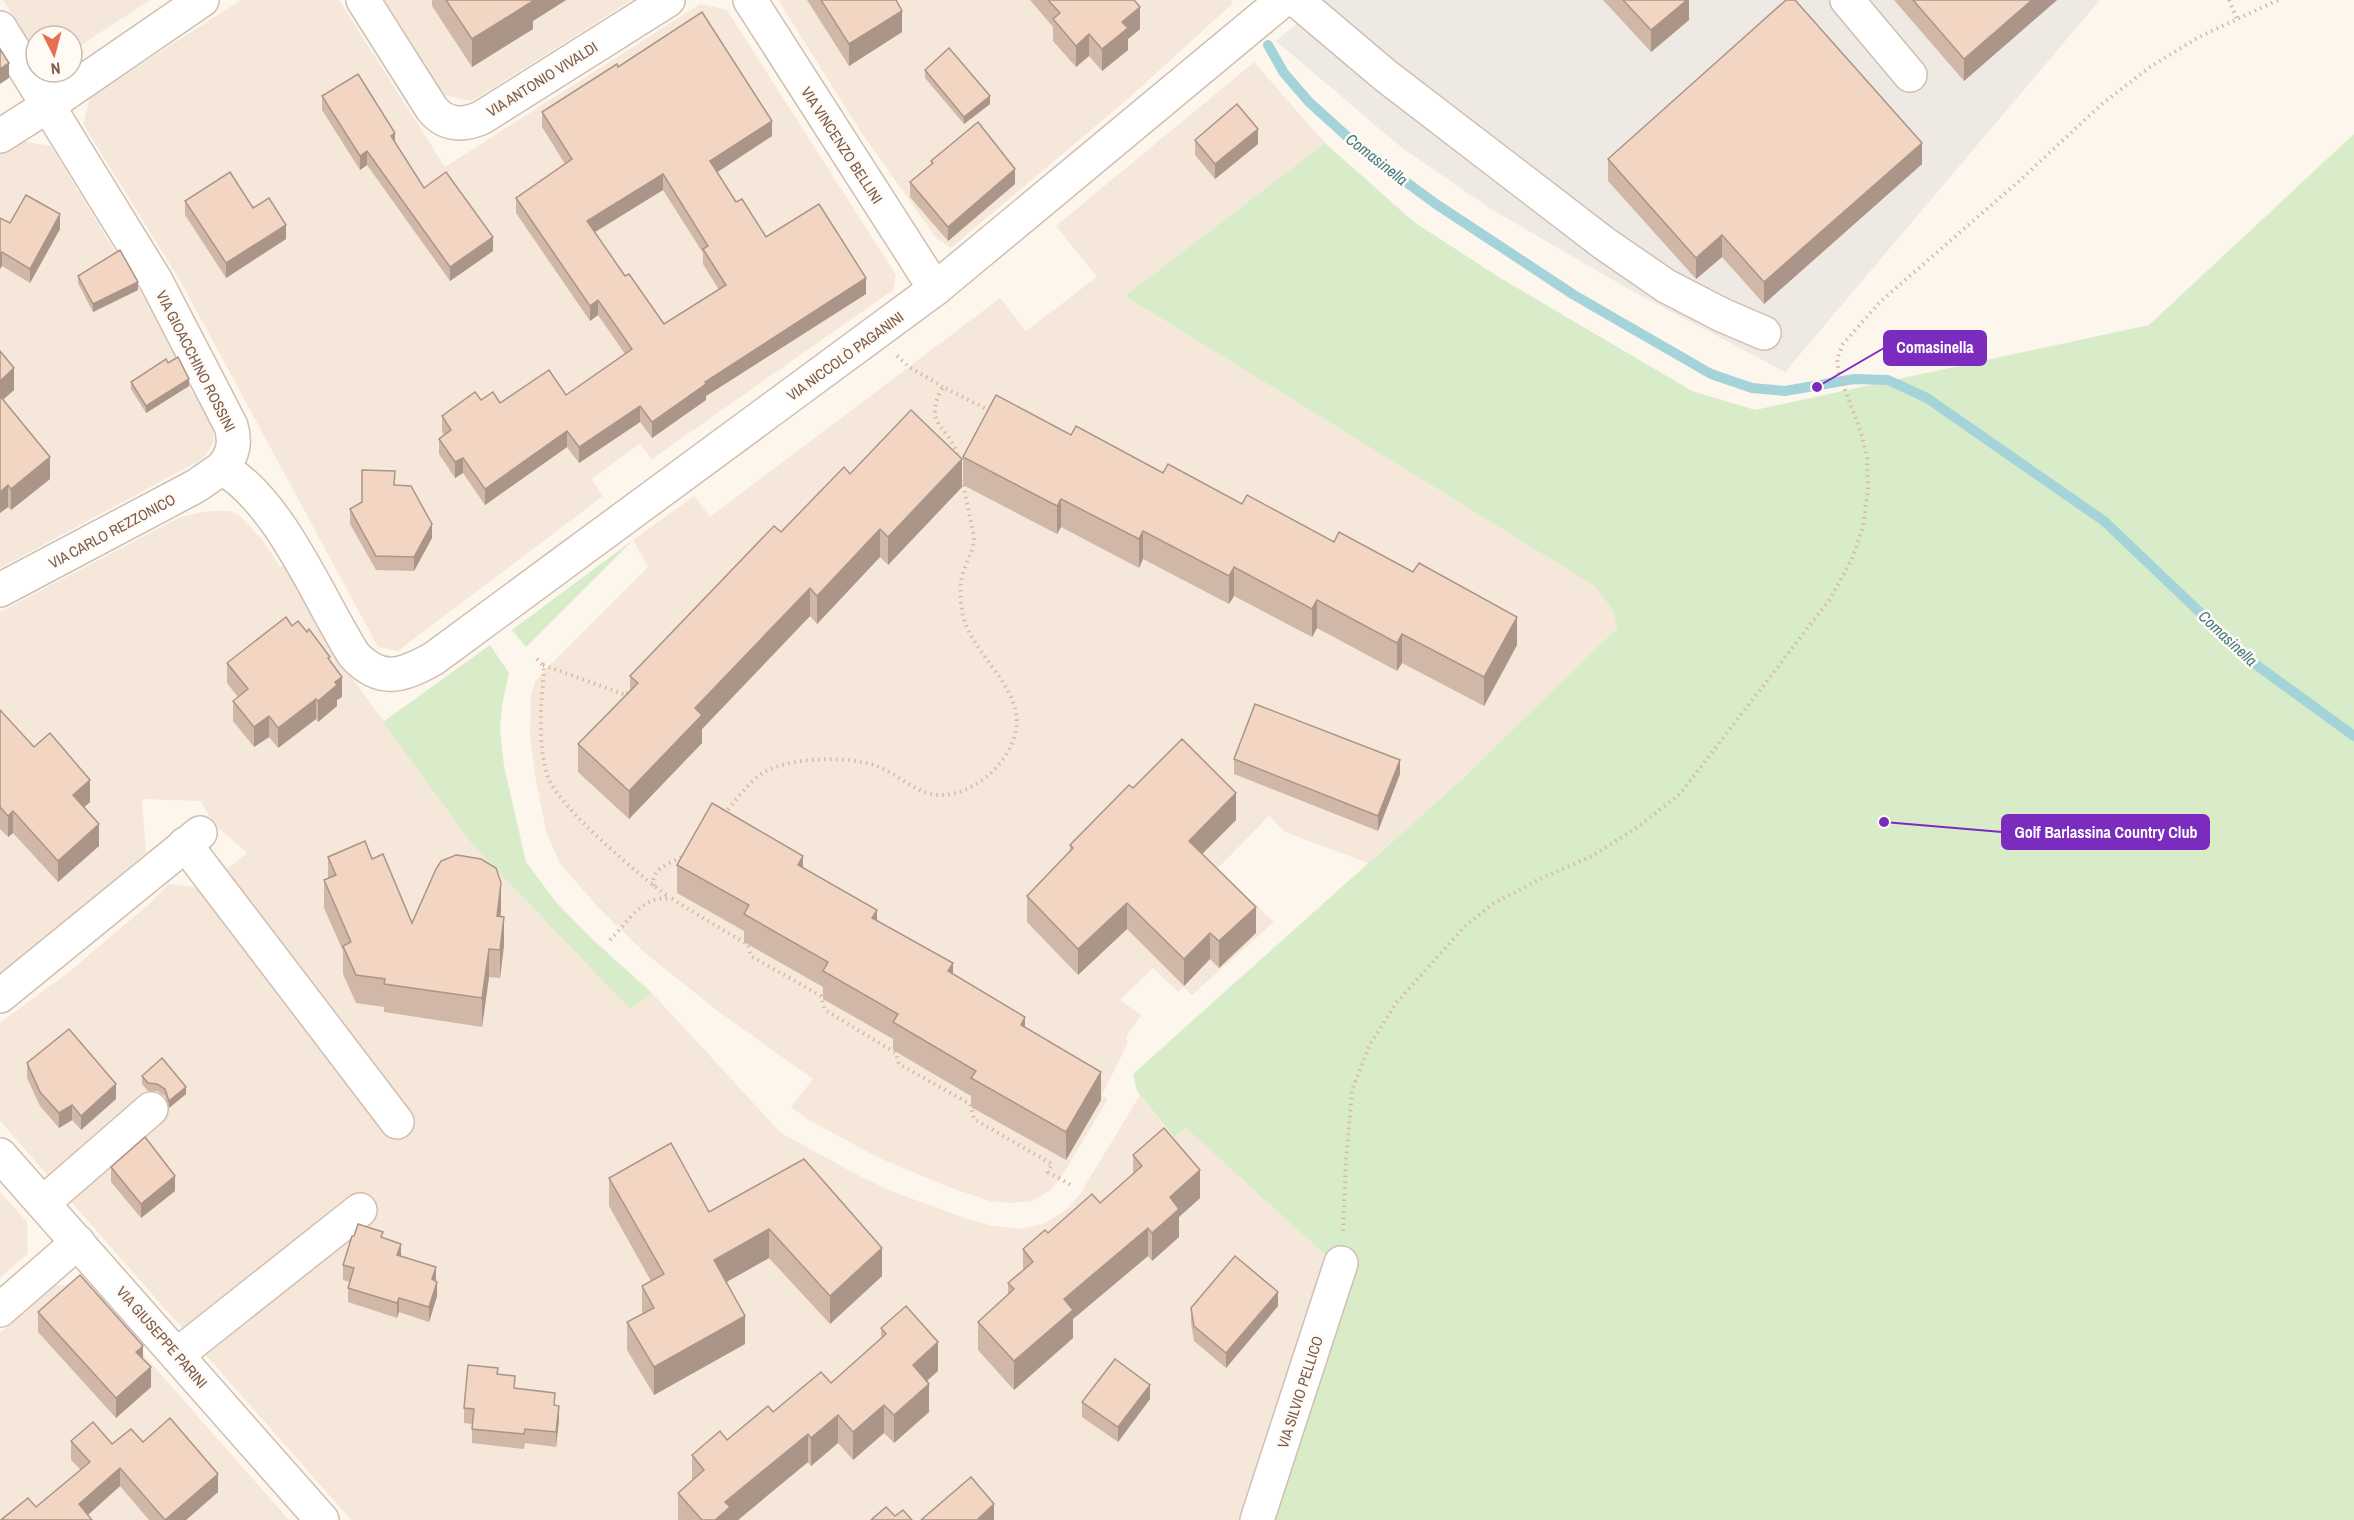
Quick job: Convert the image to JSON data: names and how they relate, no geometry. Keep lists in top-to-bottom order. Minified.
{"streets":{"street":["VIA ANTONIO VIVALDI","VIA VINCENZO BELLINI","VIA NICCOLÒ PAGANINI","VIA GIOACCHINO ROSSINI","VIA CARLO REZZONICO","VIA GIUSEPPE PARINI","VIA SILVIO PELLICO"]},"crossings":[["VIA VINCENZO BELLINI","VIA NICCOLÒ PAGANINI"],["VIA NICCOLÒ PAGANINI","VIA GIOACCHINO ROSSINI"],["VIA NICCOLÒ PAGANINI","VIA CARLO REZZONICO"],["VIA GIOACCHINO ROSSINI","VIA CARLO REZZONICO"]],"water":["Comasinella"],"places":["Comasinella","Golf Barlassina Country Club"],"north":"bottom"}
